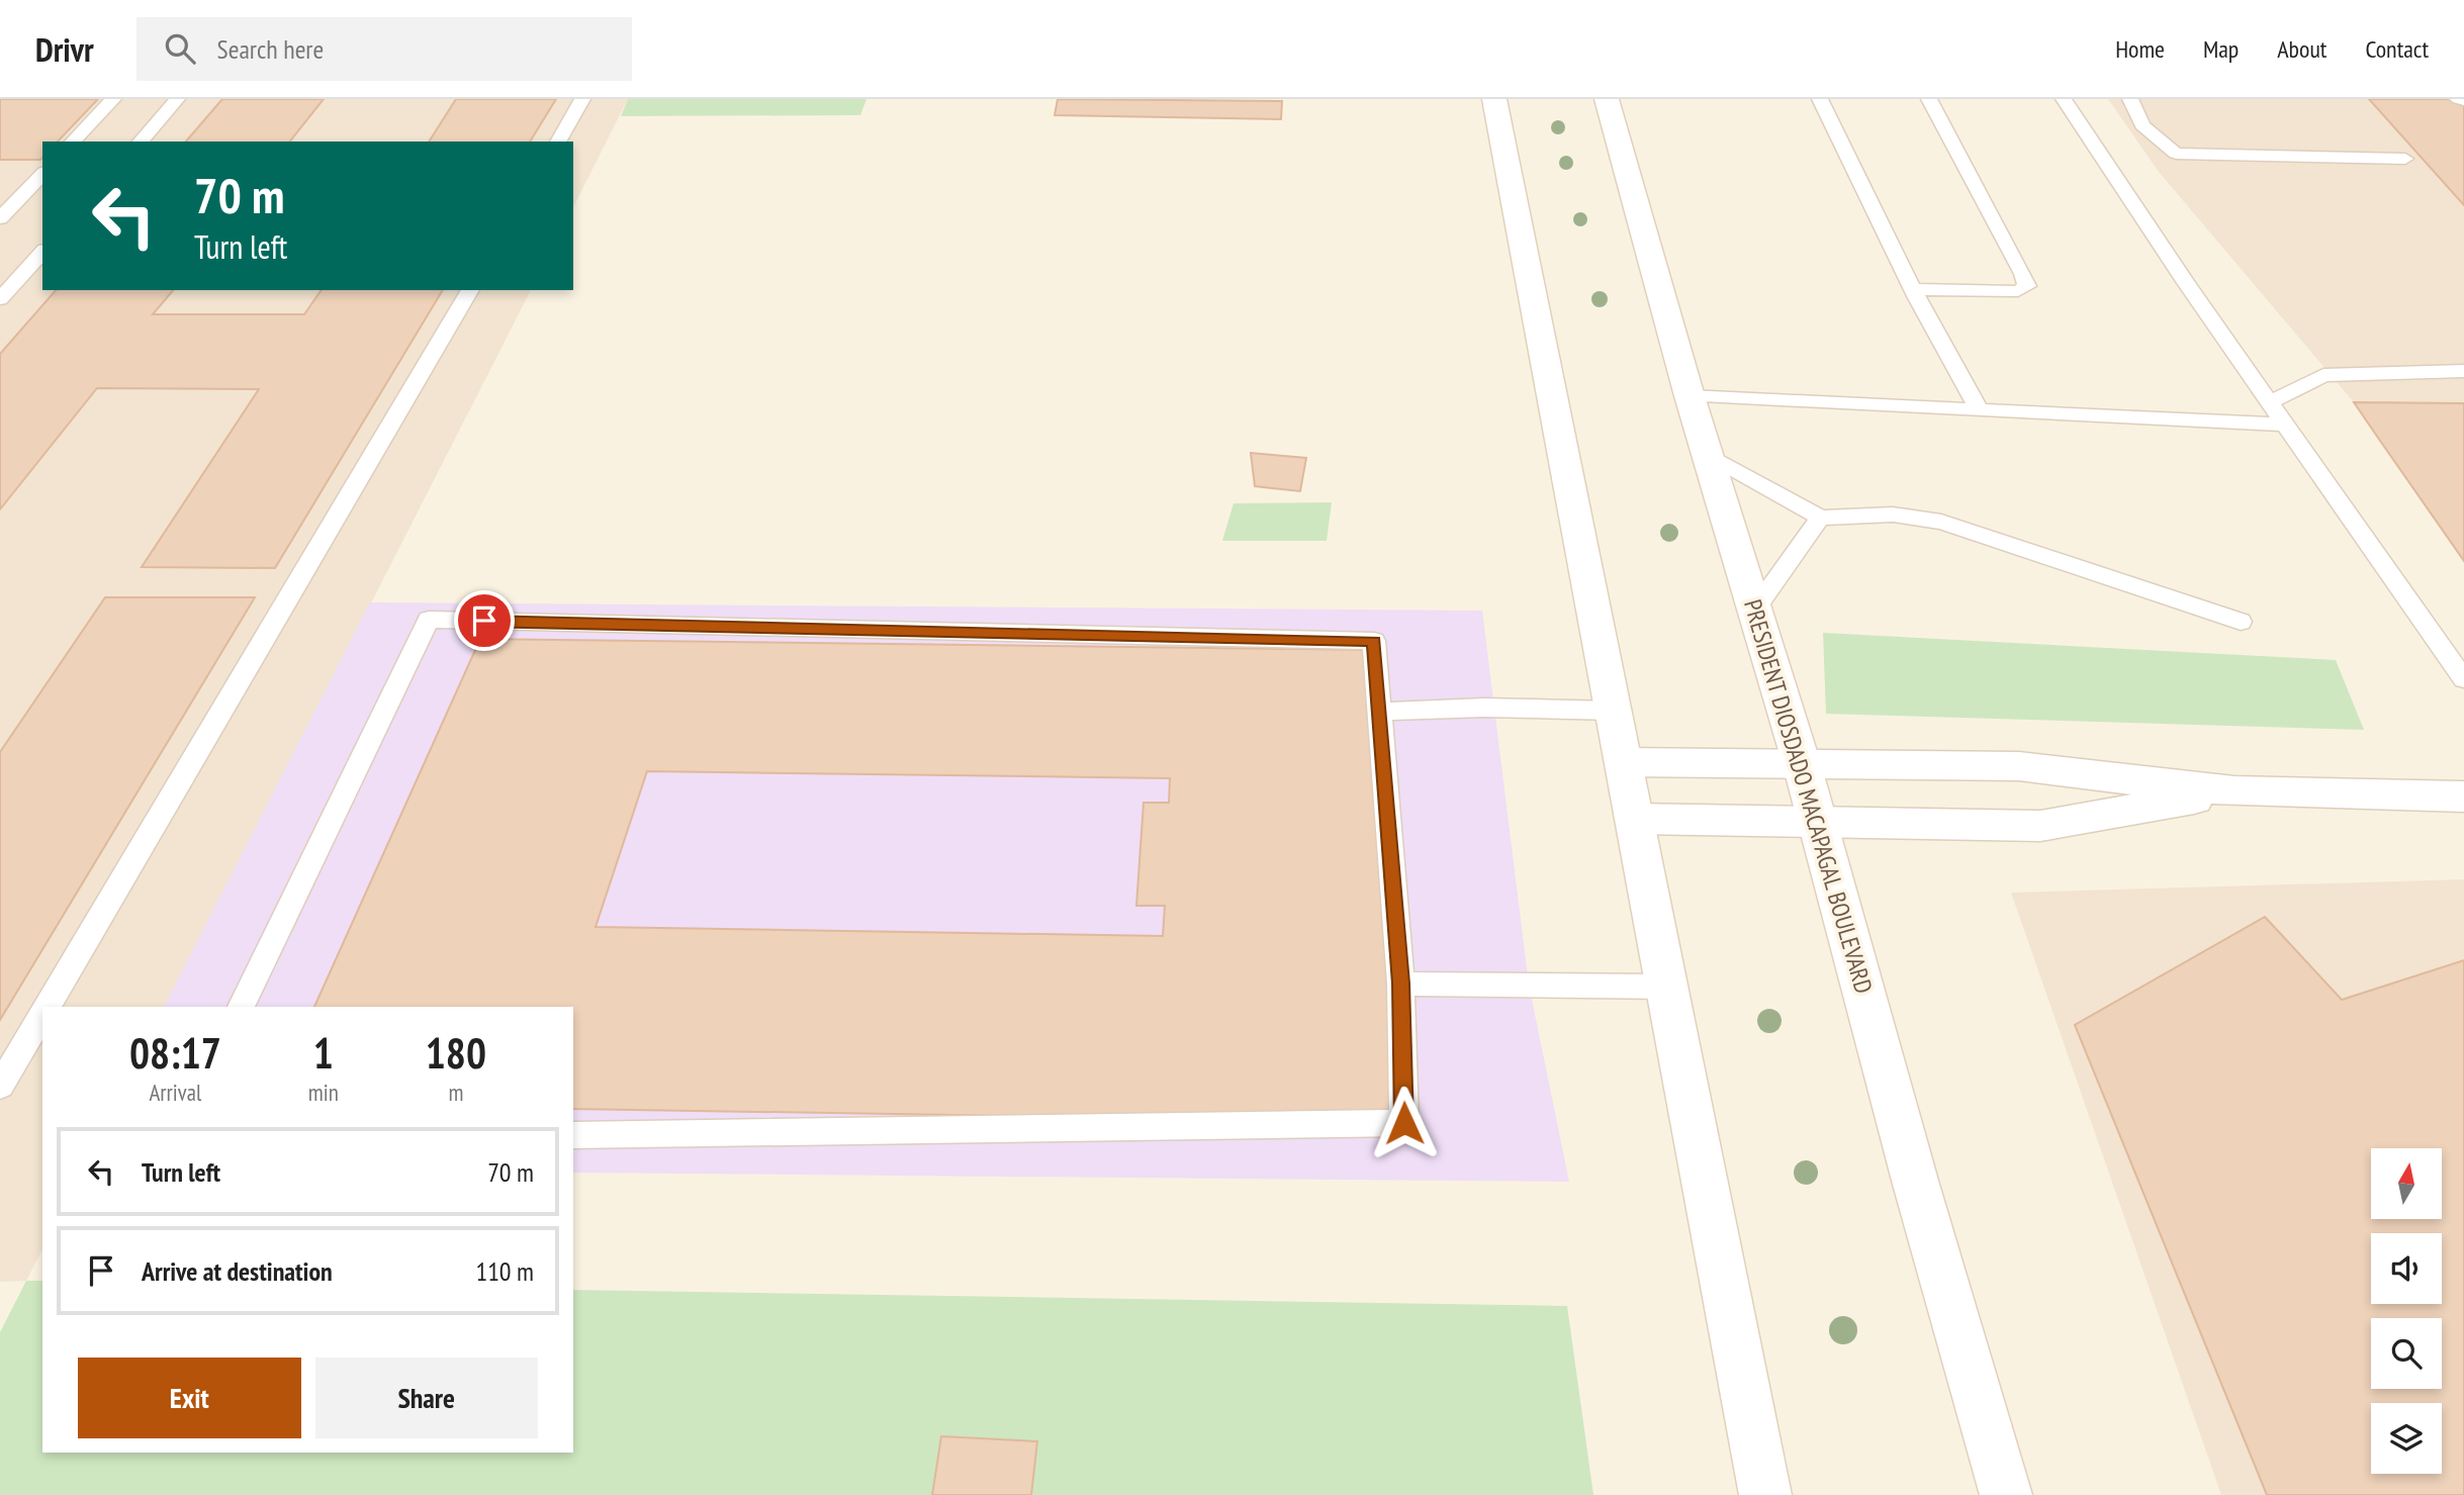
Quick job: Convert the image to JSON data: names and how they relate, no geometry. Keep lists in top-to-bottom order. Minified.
{"streets":{"main road":["PRESIDENT DIOSDADO MACAPAGAL BOULEVARD"]},"north":"top","page":{"header":"Drivr","search":"Search here","nav":["Home","Map","About","Contact"],"turn":["70 m","Turn left"],"eta":["08:17","Arrival","1","min","180","m"],"list":[{"name":"Turn left","value":"70 m"},{"name":"Arrive at destination","value":"110 m"}],"buttons":["Exit","Share"]}}
